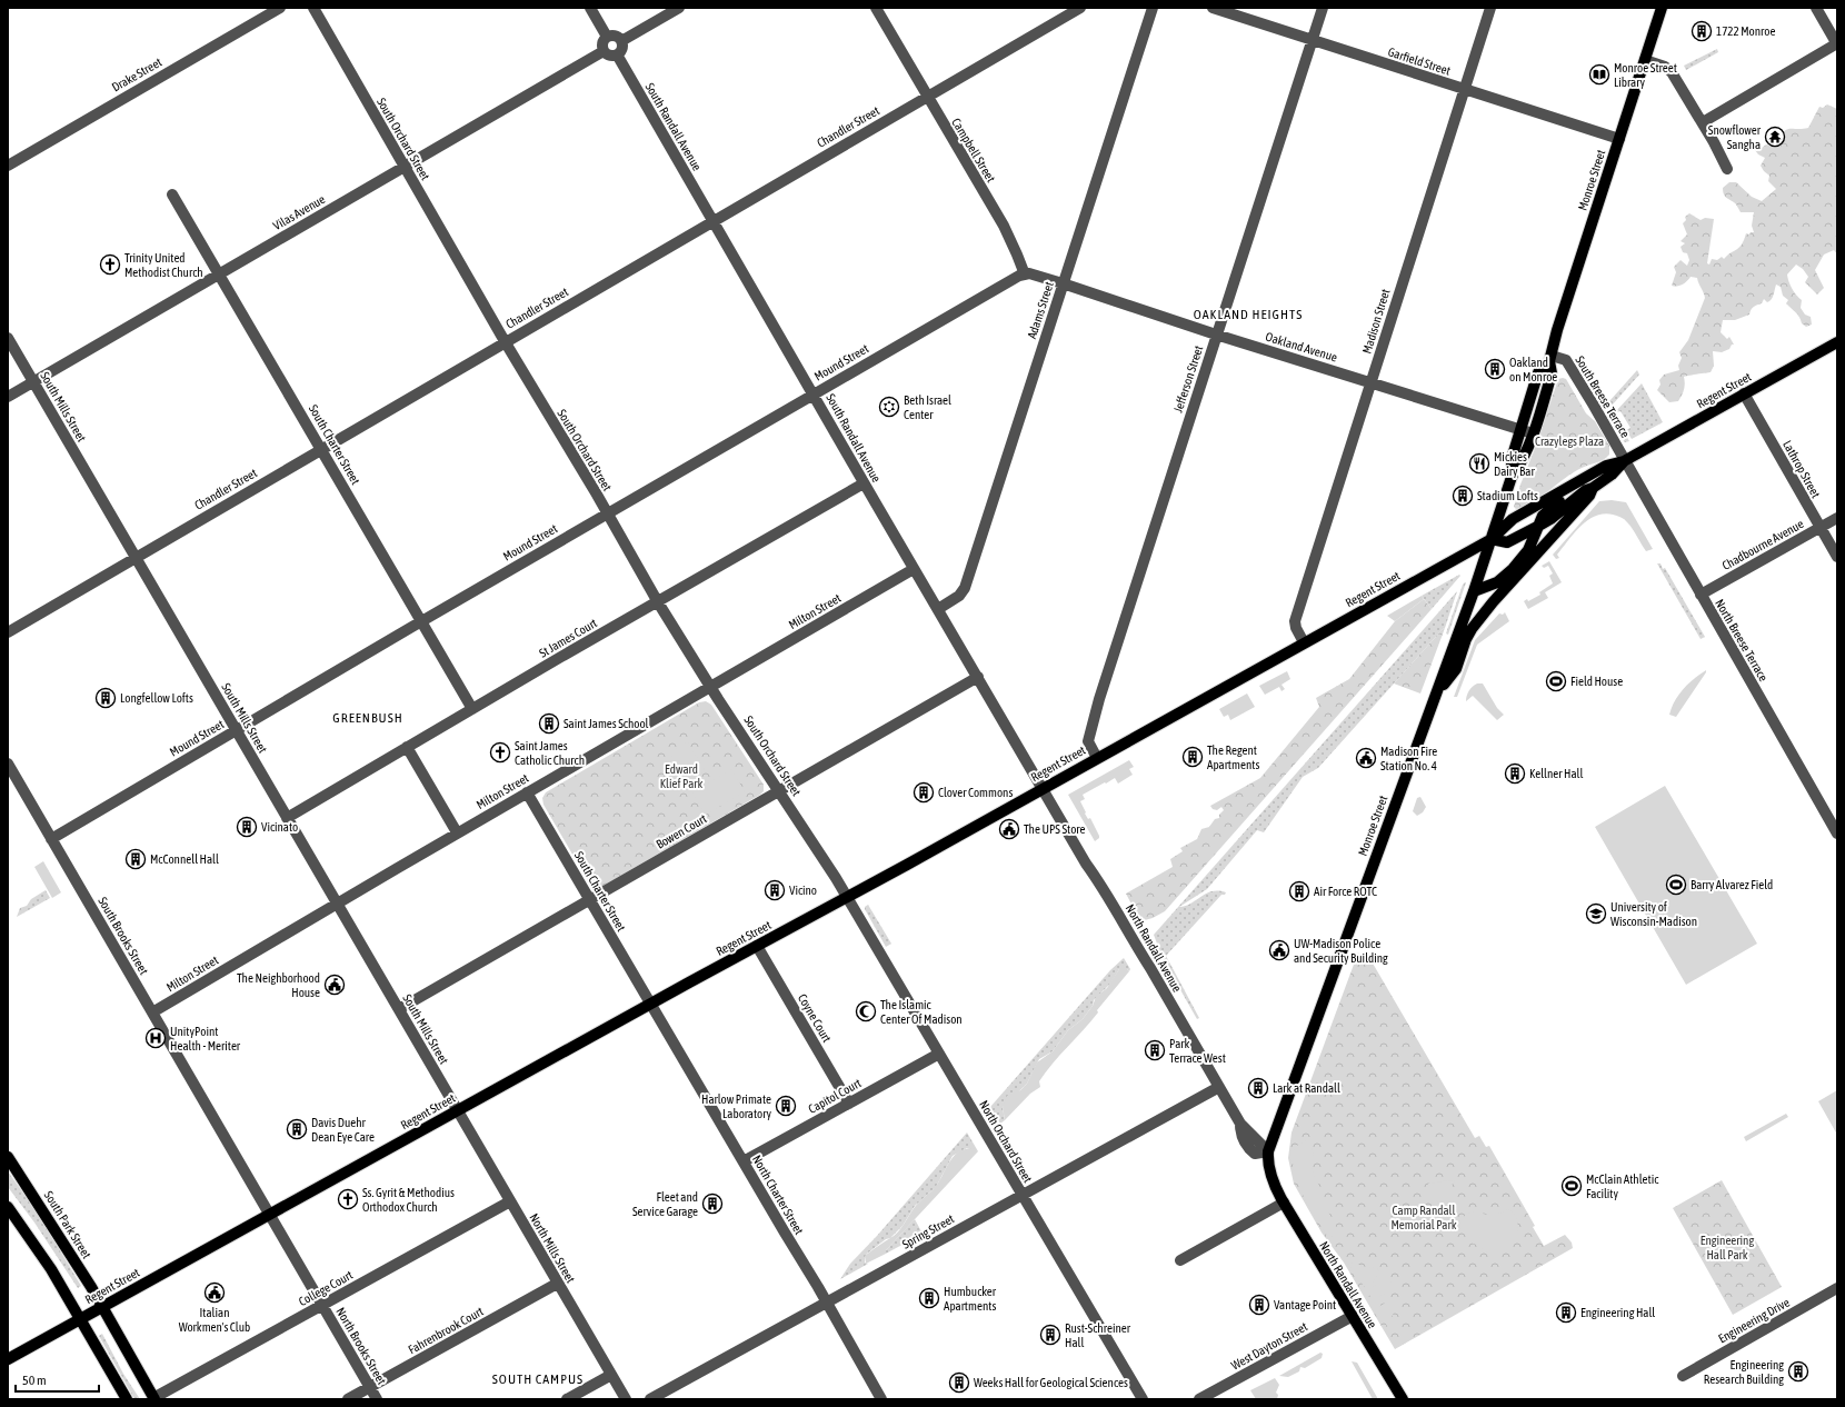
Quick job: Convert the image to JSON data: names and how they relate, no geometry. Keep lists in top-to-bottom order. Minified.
{"streets":{"main road":["Monroe Street","Regent Street","North Randall Avenue","South Park Street"],"street":["Garfield Street","Drake Street","South Randall Avenue","Chandler Street","South Orchard Street","Campbell Street","Vilas Avenue","Adams Street","Madison Street","Oakland Avenue","Mound Street","Jefferson Street","South Breese Terrace","South Mills Street","South Charter Street","Lathrop Street","Chadbourne Avenue","Milton Street","St James Court","North Breese Terrace","Bowen Court","South Brooks Street","Coyne Court","Capitol Court","North Orchard Street","North Charter Street","Spring Street","North Mills Street","College Court","Engineering Drive","Fahrenbrook Court","North Brooks Street","West Dayton Street"]},"crossings":[["Garfield Street","Monroe Street"],["Garfield Street","Madison Street"],["Garfield Street","Jefferson Street"],["South Randall Avenue","Chandler Street"],["South Randall Avenue","Vilas Avenue"],["South Randall Avenue","Adams Street"],["South Randall Avenue","Mound Street"],["South Randall Avenue","Regent Street"],["South Randall Avenue","Milton Street"],["South Randall Avenue","St James Court"],["South Randall Avenue","Bowen Court"],["South Randall Avenue","North Randall Avenue"],["Chandler Street","South Orchard Street"],["Chandler Street","Campbell Street"],["Chandler Street","South Mills Street"],["Chandler Street","South Charter Street"],["South Orchard Street","Vilas Avenue"],["South Orchard Street","Mound Street"],["South Orchard Street","Regent Street"],["South Orchard Street","Milton Street"],["South Orchard Street","St James Court"],["South Orchard Street","Bowen Court"],["South Orchard Street","North Orchard Street"],["Campbell Street","Mound Street"],["Monroe Street","Oakland Avenue"],["Monroe Street","Regent Street"],["Monroe Street","South Breese Terrace"],["Monroe Street","North Randall Avenue"],["Vilas Avenue","South Mills Street"],["Vilas Avenue","South Charter Street"],["Adams Street","Oakland Avenue"],["Madison Street","Oakland Avenue"],["Madison Street","Regent Street"],["Oakland Avenue","Jefferson Street"],["Mound Street","South Mills Street"],["Mound Street","South Charter Street"],["Mound Street","South Brooks Street"],["Jefferson Street","Regent Street"],["Regent Street","South Breese Terrace"],["Regent Street","South Mills Street"],["Regent Street","South Charter Street"],["Regent Street","Lathrop Street"],["Regent Street","North Breese Terrace"],["Regent Street","South Brooks Street"],["Regent Street","North Randall Avenue"],["Regent Street","Coyne Court"],["Regent Street","North Orchard Street"],["Regent Street","North Charter Street"],["Regent Street","South Park Street"],["Regent Street","North Mills Street"],["Regent Street","North Brooks Street"],["South Breese Terrace","North Breese Terrace"],["South Mills Street","Milton Street"],["South Mills Street","St James Court"],["South Mills Street","Bowen Court"],["South Mills Street","North Mills Street"],["South Charter Street","Milton Street"],["South Charter Street","St James Court"],["South Charter Street","Bowen Court"],["South Charter Street","North Charter Street"],["Lathrop Street","Chadbourne Avenue"],["Chadbourne Avenue","North Breese Terrace"],["Milton Street","South Brooks Street"],["South Brooks Street","North Brooks Street"],["North Randall Avenue","Spring Street"],["North Randall Avenue","West Dayton Street"],["Coyne Court","Capitol Court"],["Capitol Court","North Orchard Street"],["Capitol Court","North Charter Street"],["North Orchard Street","Spring Street"],["North Charter Street","Spring Street"],["South Park Street","College Court"],["North Mills Street","College Court"],["North Mills Street","Fahrenbrook Court"],["College Court","North Brooks Street"],["Fahrenbrook Court","North Brooks Street"]],"districts":["OAKLAND HEIGHTS","GREENBUSH","SOUTH CAMPUS"],"parks":["Crazylegs Plaza","Edward Klief Park","Camp Randall Memorial Park","Engineering Hall Park"],"places":{"building":["1722 Monroe","Oakland on Monroe","Stadium Lofts","Longfellow Lofts","Saint James School","The Regent Apartments","Kellner Hall","Clover Commons","Vicinato","McConnell Hall","Vicino","Air Force ROTC","Park Terrace West","Lark at Randall","Harlow Primate Laboratory","Davis Duehr Dean Eye Care","Fleet and Service Garage","Humbucker Apartments","Vantage Point","Engineering Hall","Rust-Schreiner Hall","Engineering Research Building","Weeks Hall for Geological Sciences"],"library":["Monroe Street Library"],"temple":["Snowflower Sangha"],"church":["Trinity United Methodist Church","Saint James Catholic Church","Ss. Gyrit & Methodius Orthodox Church"],"synagogue":["Beth Israel Center"],"restaurant":["Mickies Dairy Bar"],"sports":["Field House","Barry Alvarez Field","McClain Athletic Facility"],"public building":["Madison Fire Station No. 4","The UPS Store","UW-Madison Police and Security Building","The Neighborhood House","Italian Workmen's Club"],"school or university":["University of Wisconsin-Madison"],"mosque":["The Islamic Center Of Madison"],"hospital":["UnityPoint Health - Meriter"]},"scale_bar":"50 m"}
